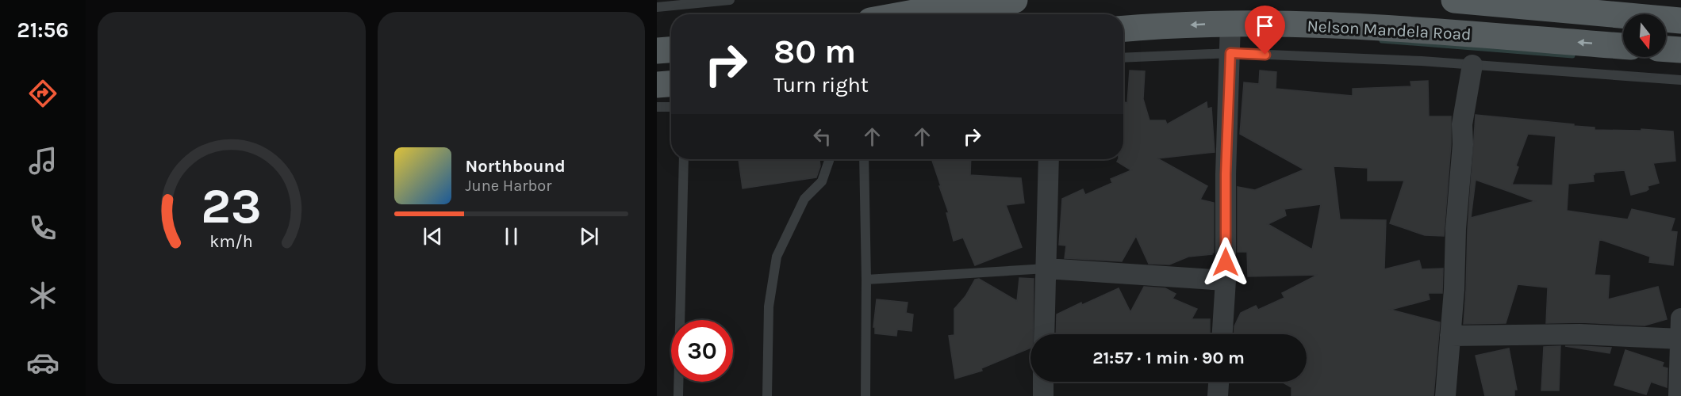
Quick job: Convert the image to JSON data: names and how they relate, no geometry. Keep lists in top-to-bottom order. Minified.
{"streets":{"main road":["Nelson Mandela Road"]},"north":"bottom","page":{"tabs":"21:56","turn":["80 m","Turn right"],"song":["Northbound","June Harbor"],"limit":"30","trip":"21:57 · 1 min · 90 m","gauge":["23","km/h"]}}
